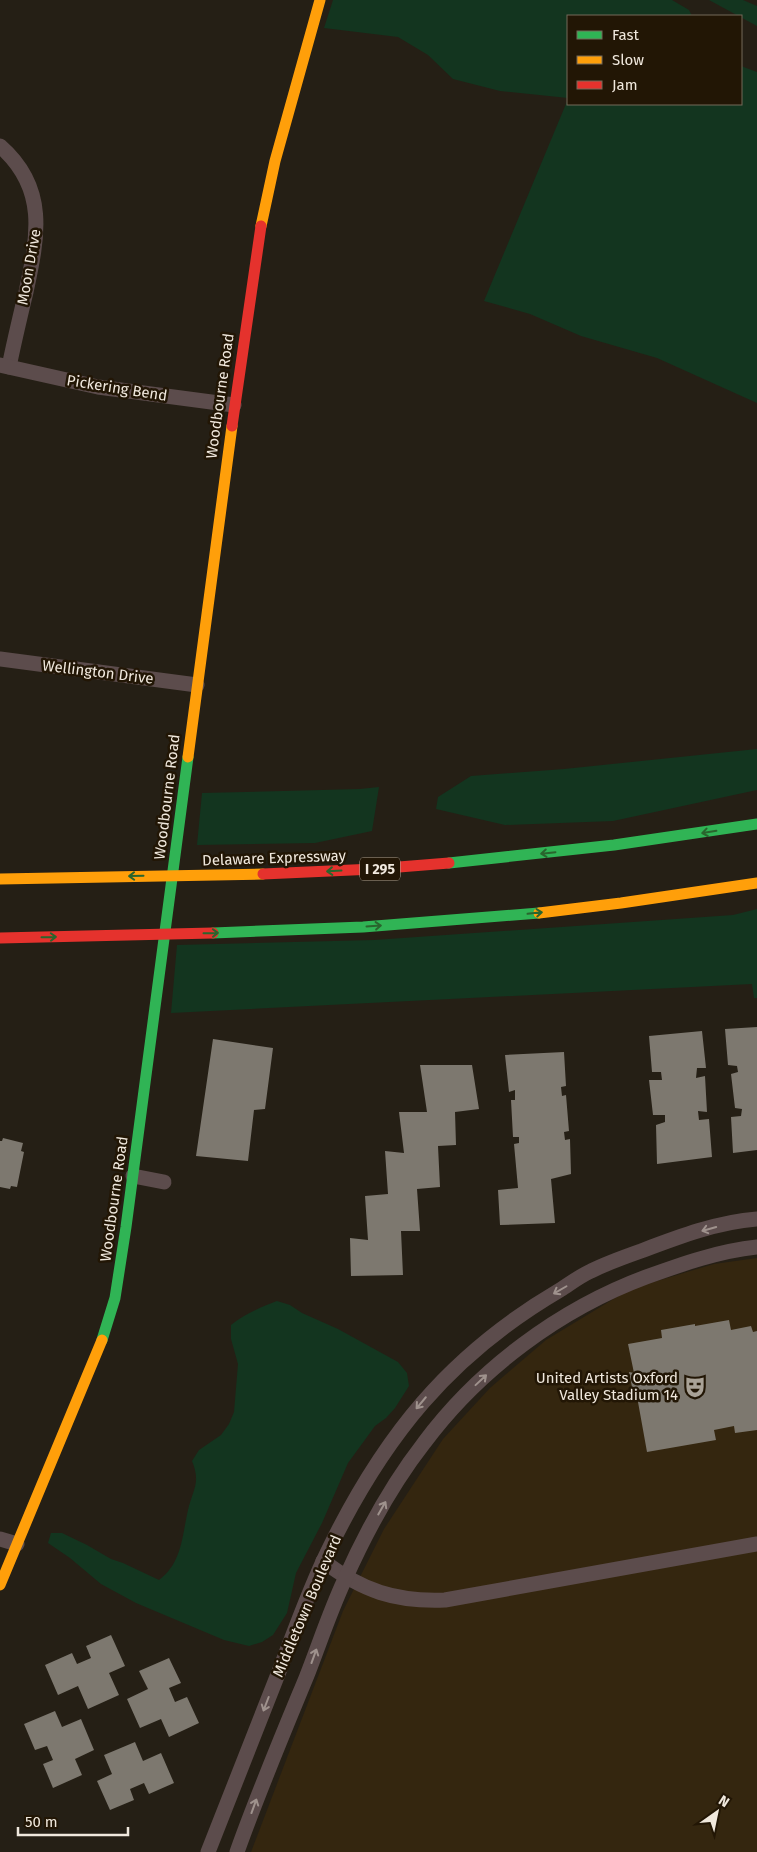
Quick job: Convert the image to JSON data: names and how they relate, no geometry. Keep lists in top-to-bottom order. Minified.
{"streets":{"main road":["Woodbourne Road","Delaware Expressway","I 295"],"street":["Moon Drive","Pickering Bend","Wellington Drive","Middletown Boulevard"]},"crossings":[["Moon Drive","Pickering Bend"],["Pickering Bend","Woodbourne Road"],["Woodbourne Road","Wellington Drive"]],"places":{"theatre":["United Artists Oxford Valley Stadium 14"]},"legend":["Fast","Slow","Jam"],"scale_bar":"50 m","north":"top right"}
